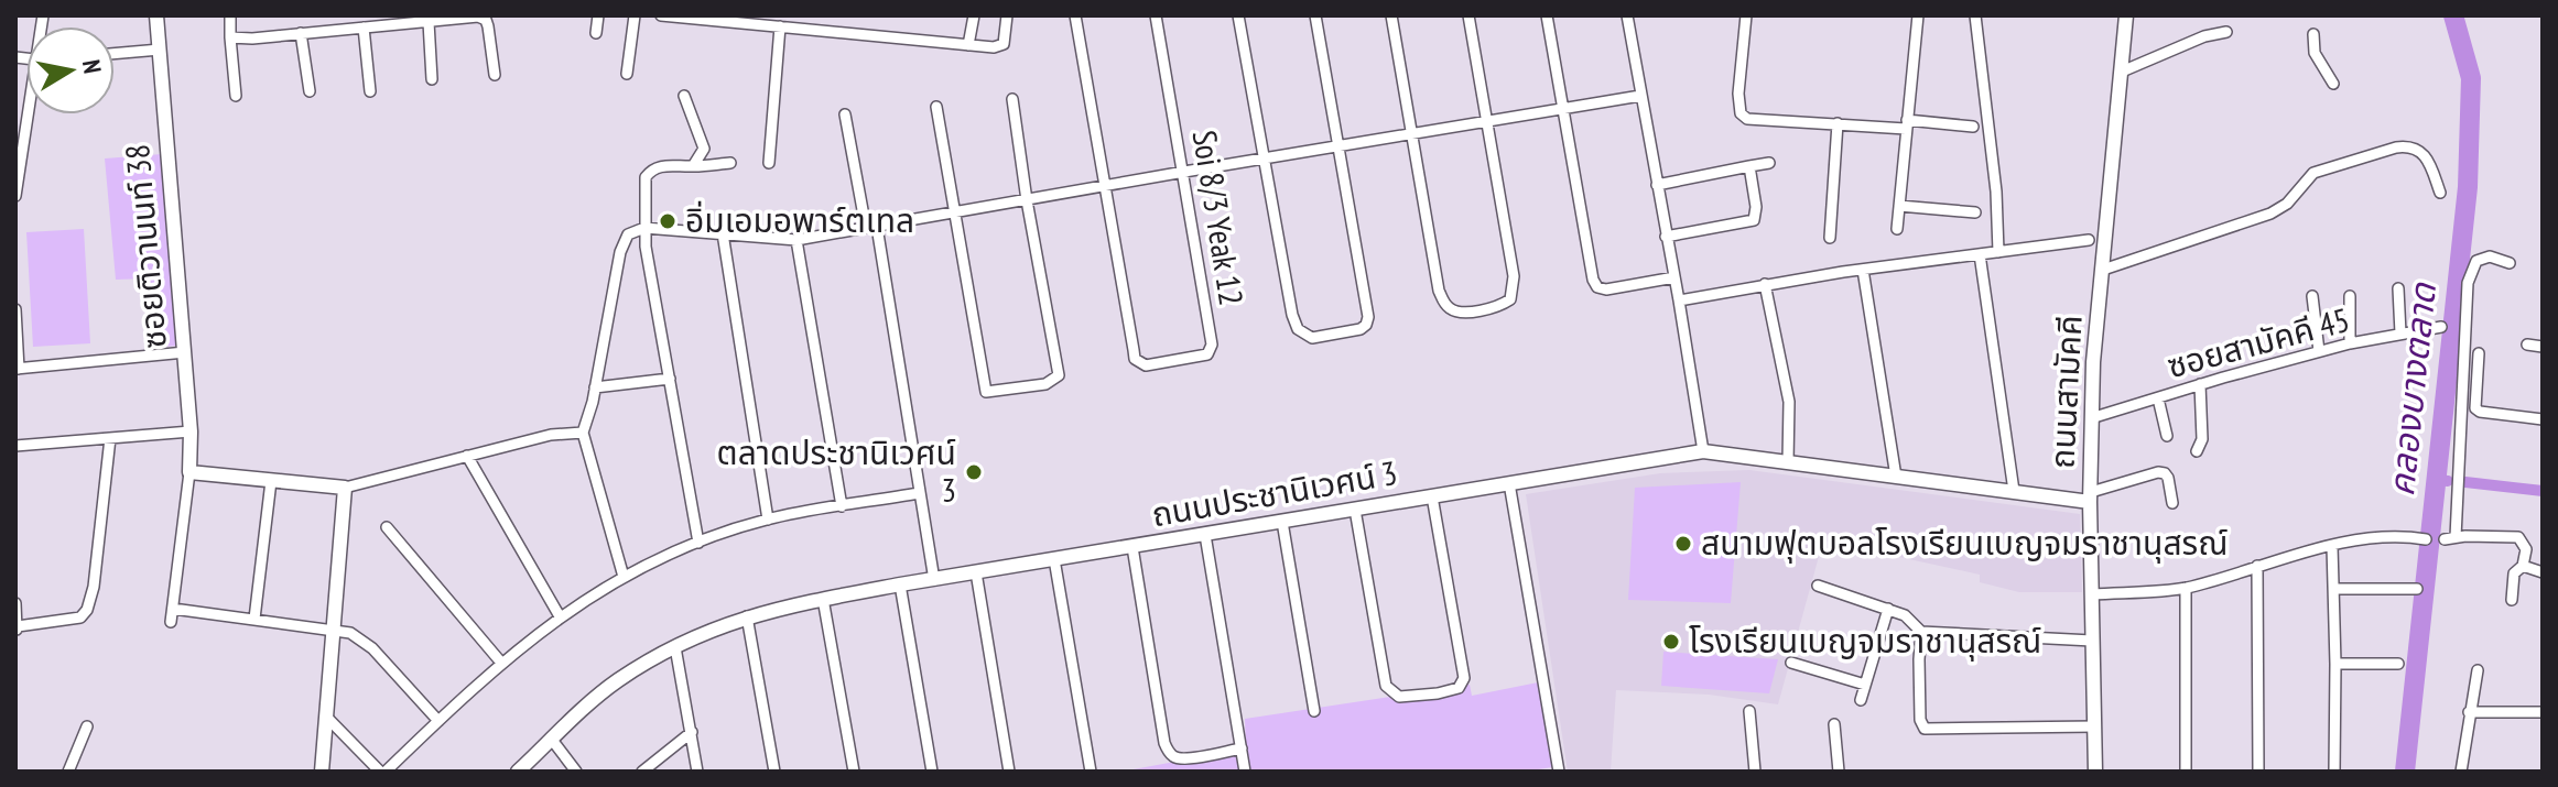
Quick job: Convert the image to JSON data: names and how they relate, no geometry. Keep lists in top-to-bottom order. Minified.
{"streets":{"street":["Soi 8/3 Yeak 12","ซอยติวานนท์ 38","ซอยสามัคคี 45","ถนนสามัคคี","ถนนประชานิเวศน์ 3"]},"crossings":[["ซอยสามัคคี 45","ถนนสามัคคี"],["ถนนสามัคคี","ถนนประชานิเวศน์ 3"]],"water":["คลองบางตลาด"],"places":["อิ่มเอมอพาร์ตเทล","ตลาดประชานิเวศน์ 3","สนามฟุตบอลโรงเรียนเบญจมราชานุสรณ์","โรงเรียนเบญจมราชานุสรณ์"],"north":"right"}
